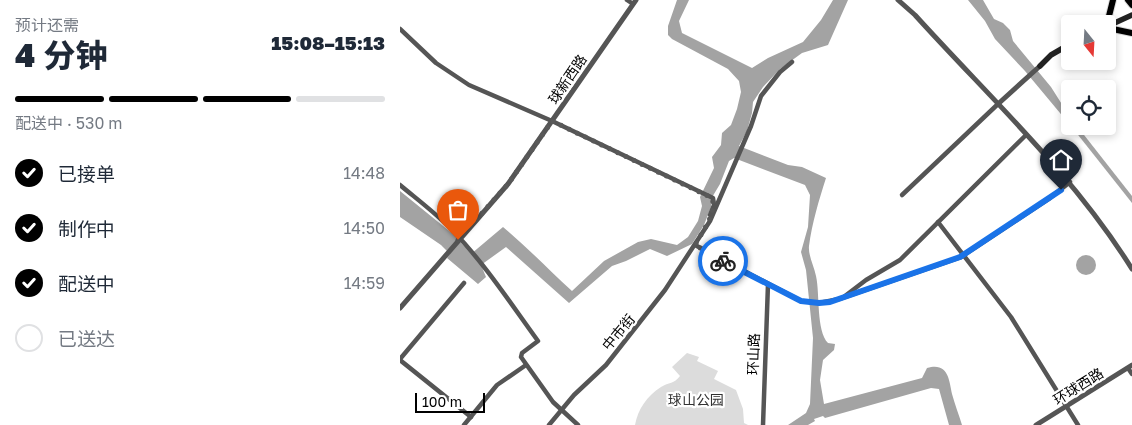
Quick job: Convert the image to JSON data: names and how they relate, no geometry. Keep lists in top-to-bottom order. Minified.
{"streets":{"street":["球新西路","中市街","环山路","环球西路"]},"parks":["球山公园"],"scale_bar":"100 m","north":"bottom","page":{"heading":["4 分钟","预计还需","15:08–15:13"],"bar":"配送中 · 530 m","list":[["已接单","14:48"],["制作中","14:50"],["配送中","14:59"],"已送达"],"scale":"100 m"}}
